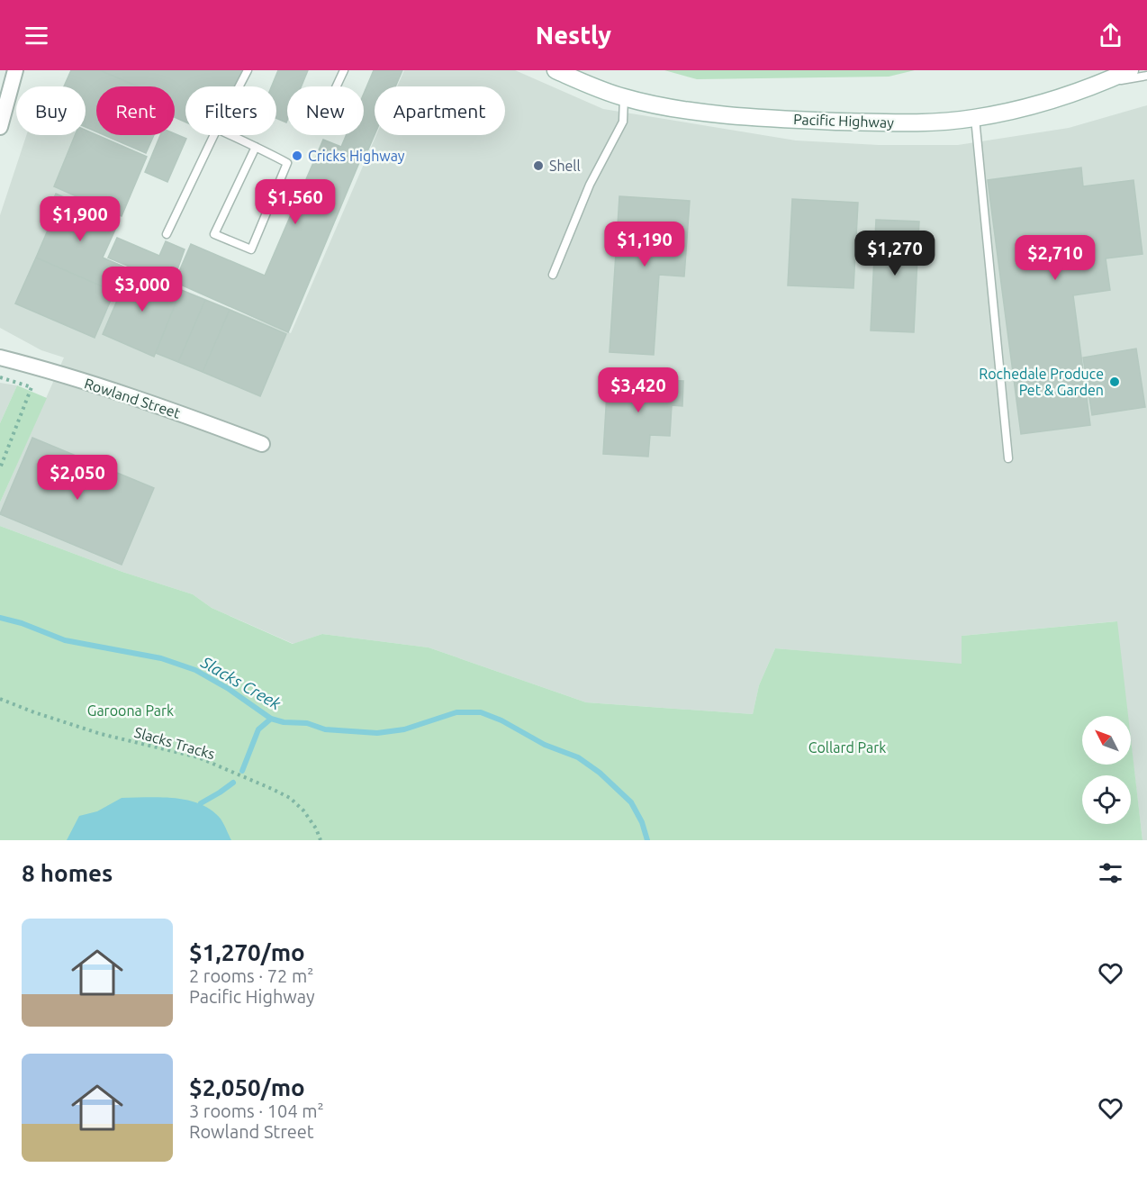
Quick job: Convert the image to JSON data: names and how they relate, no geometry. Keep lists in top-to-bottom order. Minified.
{"streets":{"street":["Pacific Highway","Rowland Street"],"path":["Slacks Tracks"]},"water":["Slacks Creek"],"parks":["Garoona Park","Collard Park"],"places":["Cricks Highway","Shell","Rochedale Produce Pet & Garden"],"north":"top left","page":{"header":"Nestly","chip":["Buy","Rent","Filters","New","Apartment"],"price":["$1,560","$1,900","$1,190","$1,270","$2,710","$3,000","$3,420","$2,050"],"heading":"8 homes","list":[{"name":"$1,270/mo","note":"2 rooms · 72 m² · Pacific Highway"},{"name":"$2,050/mo","note":"3 rooms · 104 m² · Rowland Street"}]}}
